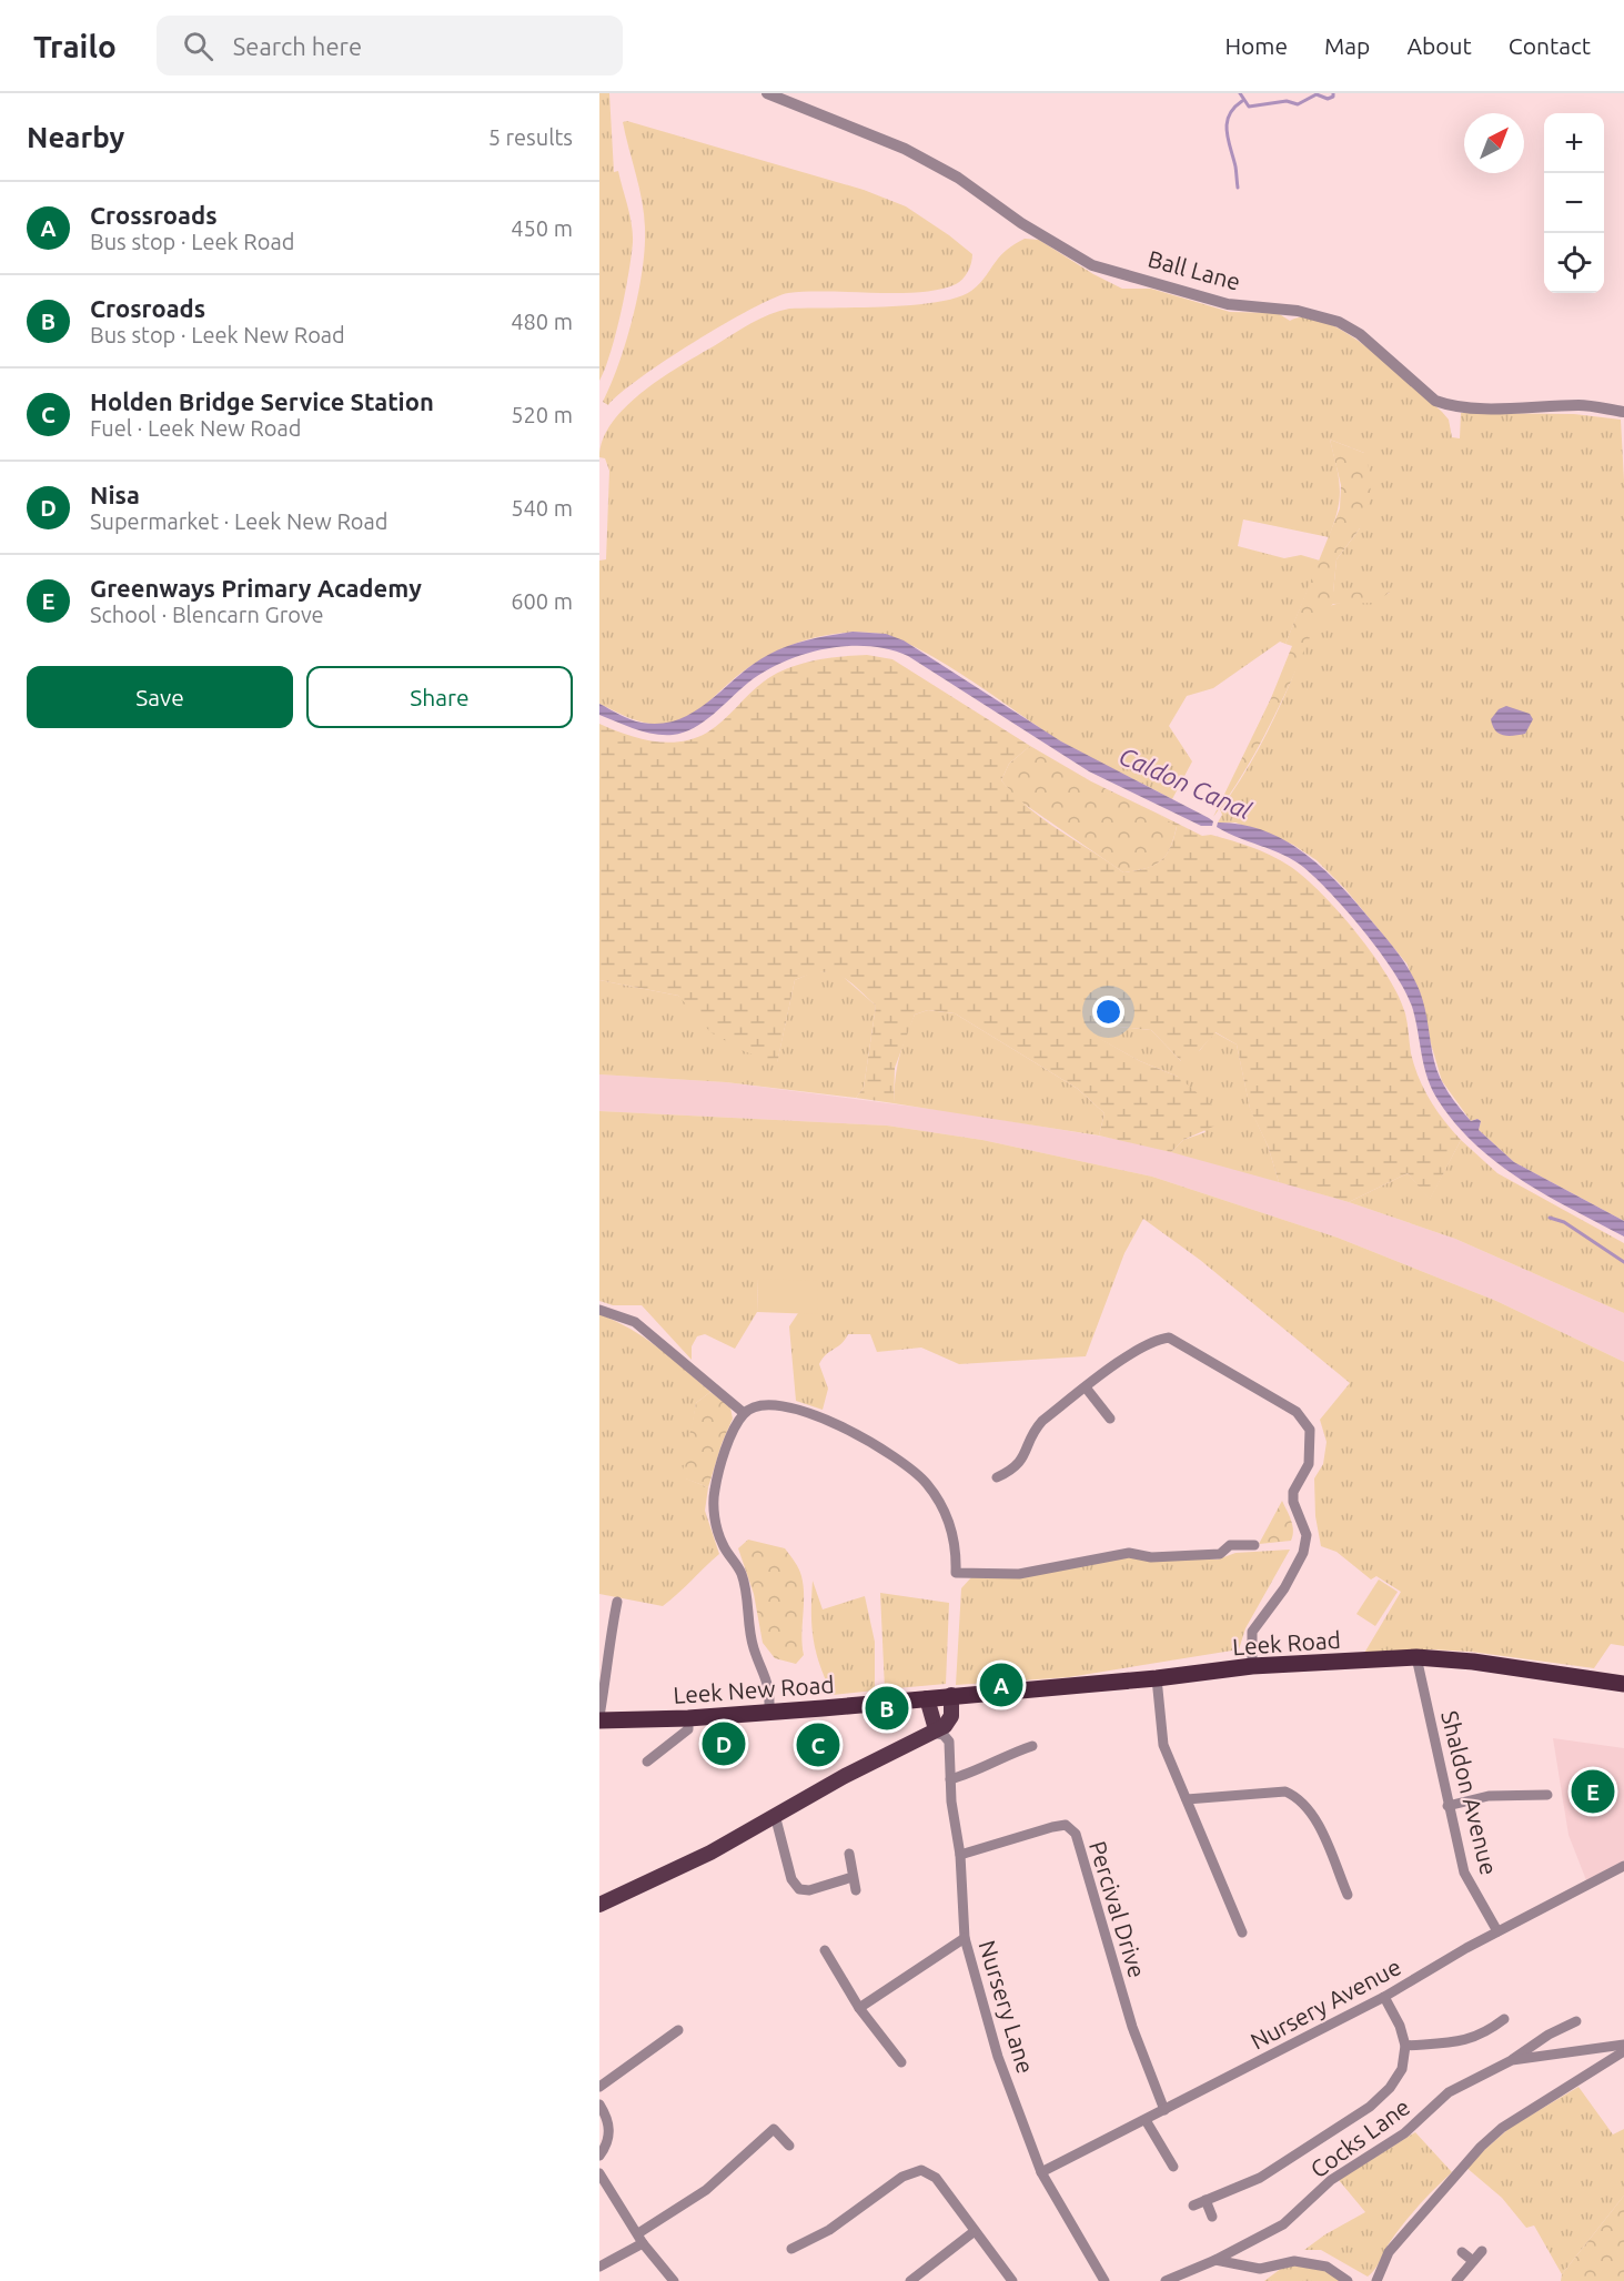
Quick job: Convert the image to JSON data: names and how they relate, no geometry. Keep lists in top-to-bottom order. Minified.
{"streets":{"highway":["Leek Road","Leek New Road"],"street":["Ball Lane","Shaldon Avenue","Percival Drive","Nursery Avenue","Nursery Lane","Cocks Lane"]},"crossings":[["Leek Road","Leek New Road"],["Leek Road","Shaldon Avenue"],["Shaldon Avenue","Nursery Avenue"],["Percival Drive","Nursery Avenue"],["Percival Drive","Nursery Lane"],["Nursery Avenue","Nursery Lane"]],"water":["Caldon Canal"],"north":"top right","page":{"header":"Trailo","search":"Search here","nav":["Home","Map","About","Contact"],"heading":["Nearby","5 results"],"map_buttons":["+","−"],"list":[{"mark":"A","name":"Crossroads","note":"Bus stop · Leek Road","value":"450 m"},{"mark":"B","name":"Crosroads","note":"Bus stop · Leek New Road","value":"480 m"},{"mark":"C","name":"Holden Bridge Service Station","note":"Fuel · Leek New Road","value":"520 m"},{"mark":"D","name":"Nisa","note":"Supermarket · Leek New Road","value":"540 m"},{"mark":"E","name":"Greenways Primary Academy","note":"School · Blencarn Grove","value":"600 m"}],"buttons":["Save","Share"],"pins":["A","B","D","C","E"]}}
